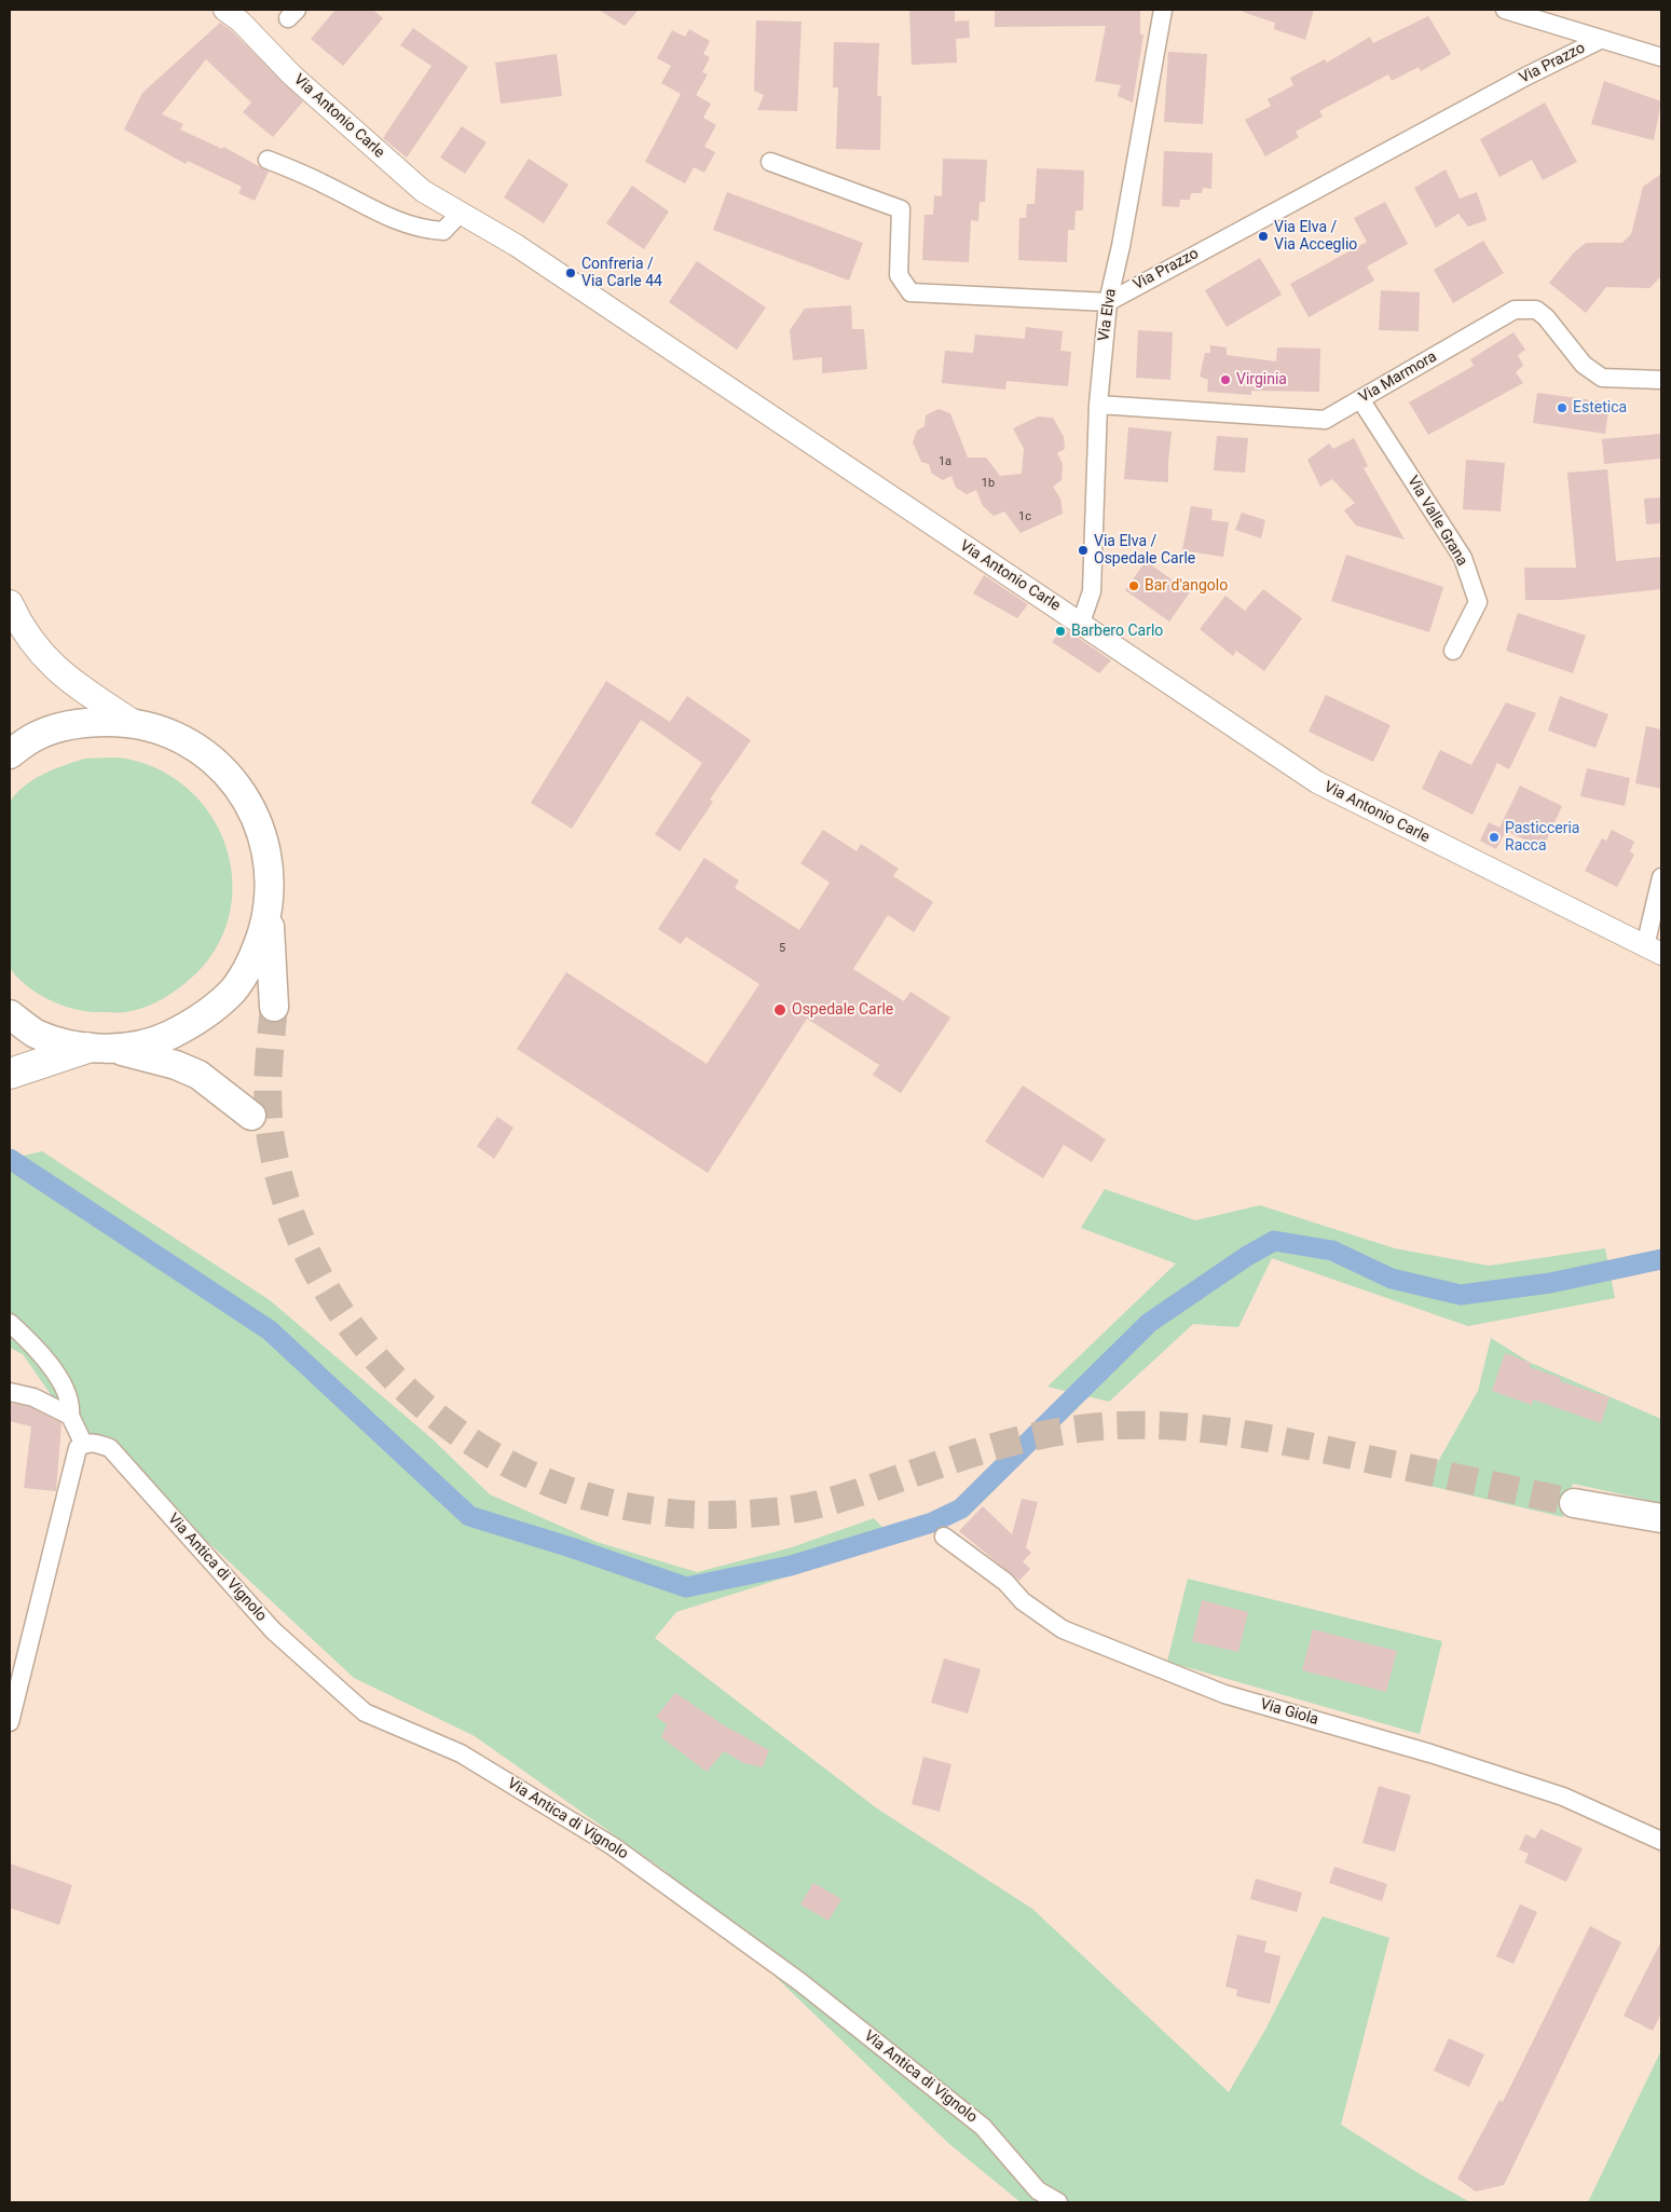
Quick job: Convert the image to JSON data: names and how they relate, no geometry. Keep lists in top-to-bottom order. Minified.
{"streets":{"street":["Via Prazzo","Via Antonio Carle","Via Elva","Via Marmora","Via Valle Grana","Via Antica di Vignolo","Via Giola"]},"crossings":[["Via Prazzo","Via Elva"],["Via Antonio Carle","Via Elva"],["Via Elva","Via Marmora"],["Via Marmora","Via Valle Grana"]],"places":["Via Elva / Via Acceglio","Confreria / Via Carle 44","Virginia","Estetica","Via Elva / Ospedale Carle","Bar d'angolo","Barbero Carlo","Pasticceria Racca","Ospedale Carle"],"house_numbers":["1a","1b","1c","5"]}
